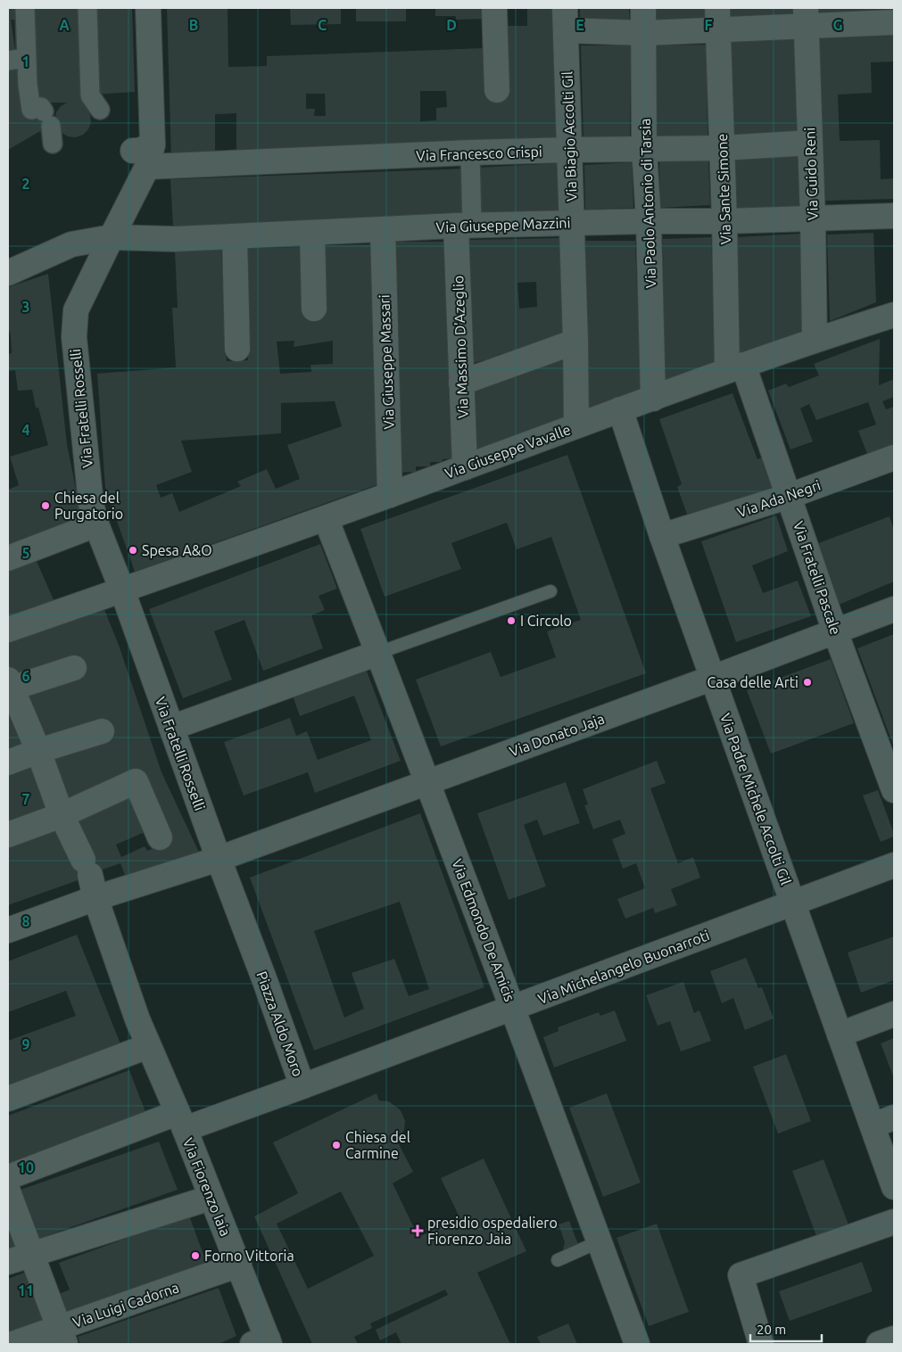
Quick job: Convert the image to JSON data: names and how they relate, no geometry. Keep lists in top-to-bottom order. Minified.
{"streets":{"street":["Via Biagio Accolti Gil","Via Francesco Crispi","Via Guido Reni","Via Sante Simone","Via Paolo Antonio di Tarsia","Via Giuseppe Mazzini","Via Massimo D'Azeglio","Via Giuseppe Massari","Via Fratelli Rosselli","Via Giuseppe Vavalle","Via Ada Negri","Via Fratelli Pascale","Via Donato Jaja","Via Padre Michele Accolti Gil","Via Edmondo De Amicis","Via Michelangelo Buonarroti","Piazza Aldo Moro","Via Fiorenzo Iaia","Via Luigi Cadorna"]},"crossings":[["Via Biagio Accolti Gil","Via Francesco Crispi"],["Via Biagio Accolti Gil","Via Giuseppe Mazzini"],["Via Biagio Accolti Gil","Via Giuseppe Vavalle"],["Via Francesco Crispi","Via Guido Reni"],["Via Francesco Crispi","Via Sante Simone"],["Via Francesco Crispi","Via Paolo Antonio di Tarsia"],["Via Francesco Crispi","Via Fratelli Rosselli"],["Via Guido Reni","Via Giuseppe Mazzini"],["Via Guido Reni","Via Giuseppe Vavalle"],["Via Sante Simone","Via Giuseppe Mazzini"],["Via Sante Simone","Via Giuseppe Vavalle"],["Via Sante Simone","Via Fratelli Pascale"],["Via Paolo Antonio di Tarsia","Via Giuseppe Mazzini"],["Via Paolo Antonio di Tarsia","Via Giuseppe Vavalle"],["Via Giuseppe Mazzini","Via Massimo D'Azeglio"],["Via Giuseppe Mazzini","Via Giuseppe Massari"],["Via Giuseppe Mazzini","Via Fratelli Rosselli"],["Via Massimo D'Azeglio","Via Giuseppe Vavalle"],["Via Giuseppe Massari","Via Giuseppe Vavalle"],["Via Fratelli Rosselli","Via Giuseppe Vavalle"],["Via Fratelli Rosselli","Via Donato Jaja"],["Via Fratelli Rosselli","Piazza Aldo Moro"],["Via Giuseppe Vavalle","Via Fratelli Pascale"],["Via Giuseppe Vavalle","Via Padre Michele Accolti Gil"],["Via Giuseppe Vavalle","Via Edmondo De Amicis"],["Via Ada Negri","Via Fratelli Pascale"],["Via Ada Negri","Via Padre Michele Accolti Gil"],["Via Fratelli Pascale","Via Donato Jaja"],["Via Donato Jaja","Via Padre Michele Accolti Gil"],["Via Donato Jaja","Via Edmondo De Amicis"],["Via Donato Jaja","Piazza Aldo Moro"],["Via Padre Michele Accolti Gil","Via Michelangelo Buonarroti"],["Via Edmondo De Amicis","Via Michelangelo Buonarroti"],["Via Michelangelo Buonarroti","Piazza Aldo Moro"],["Piazza Aldo Moro","Via Fiorenzo Iaia"],["Via Fiorenzo Iaia","Via Luigi Cadorna"]],"places":{"other":["Chiesa del Purgatorio","Spesa A&O","I Circolo","Casa delle Arti","Chiesa del Carmine","Forno Vittoria"],"health":["presidio ospedaliero Fiorenzo Jaia"]},"scale_bar":"20 m","grid":{"columns":["A","B","C","D","E","F","G"],"rows":["1","2","3","4","5","6","7","8","9","10","11"]}}
